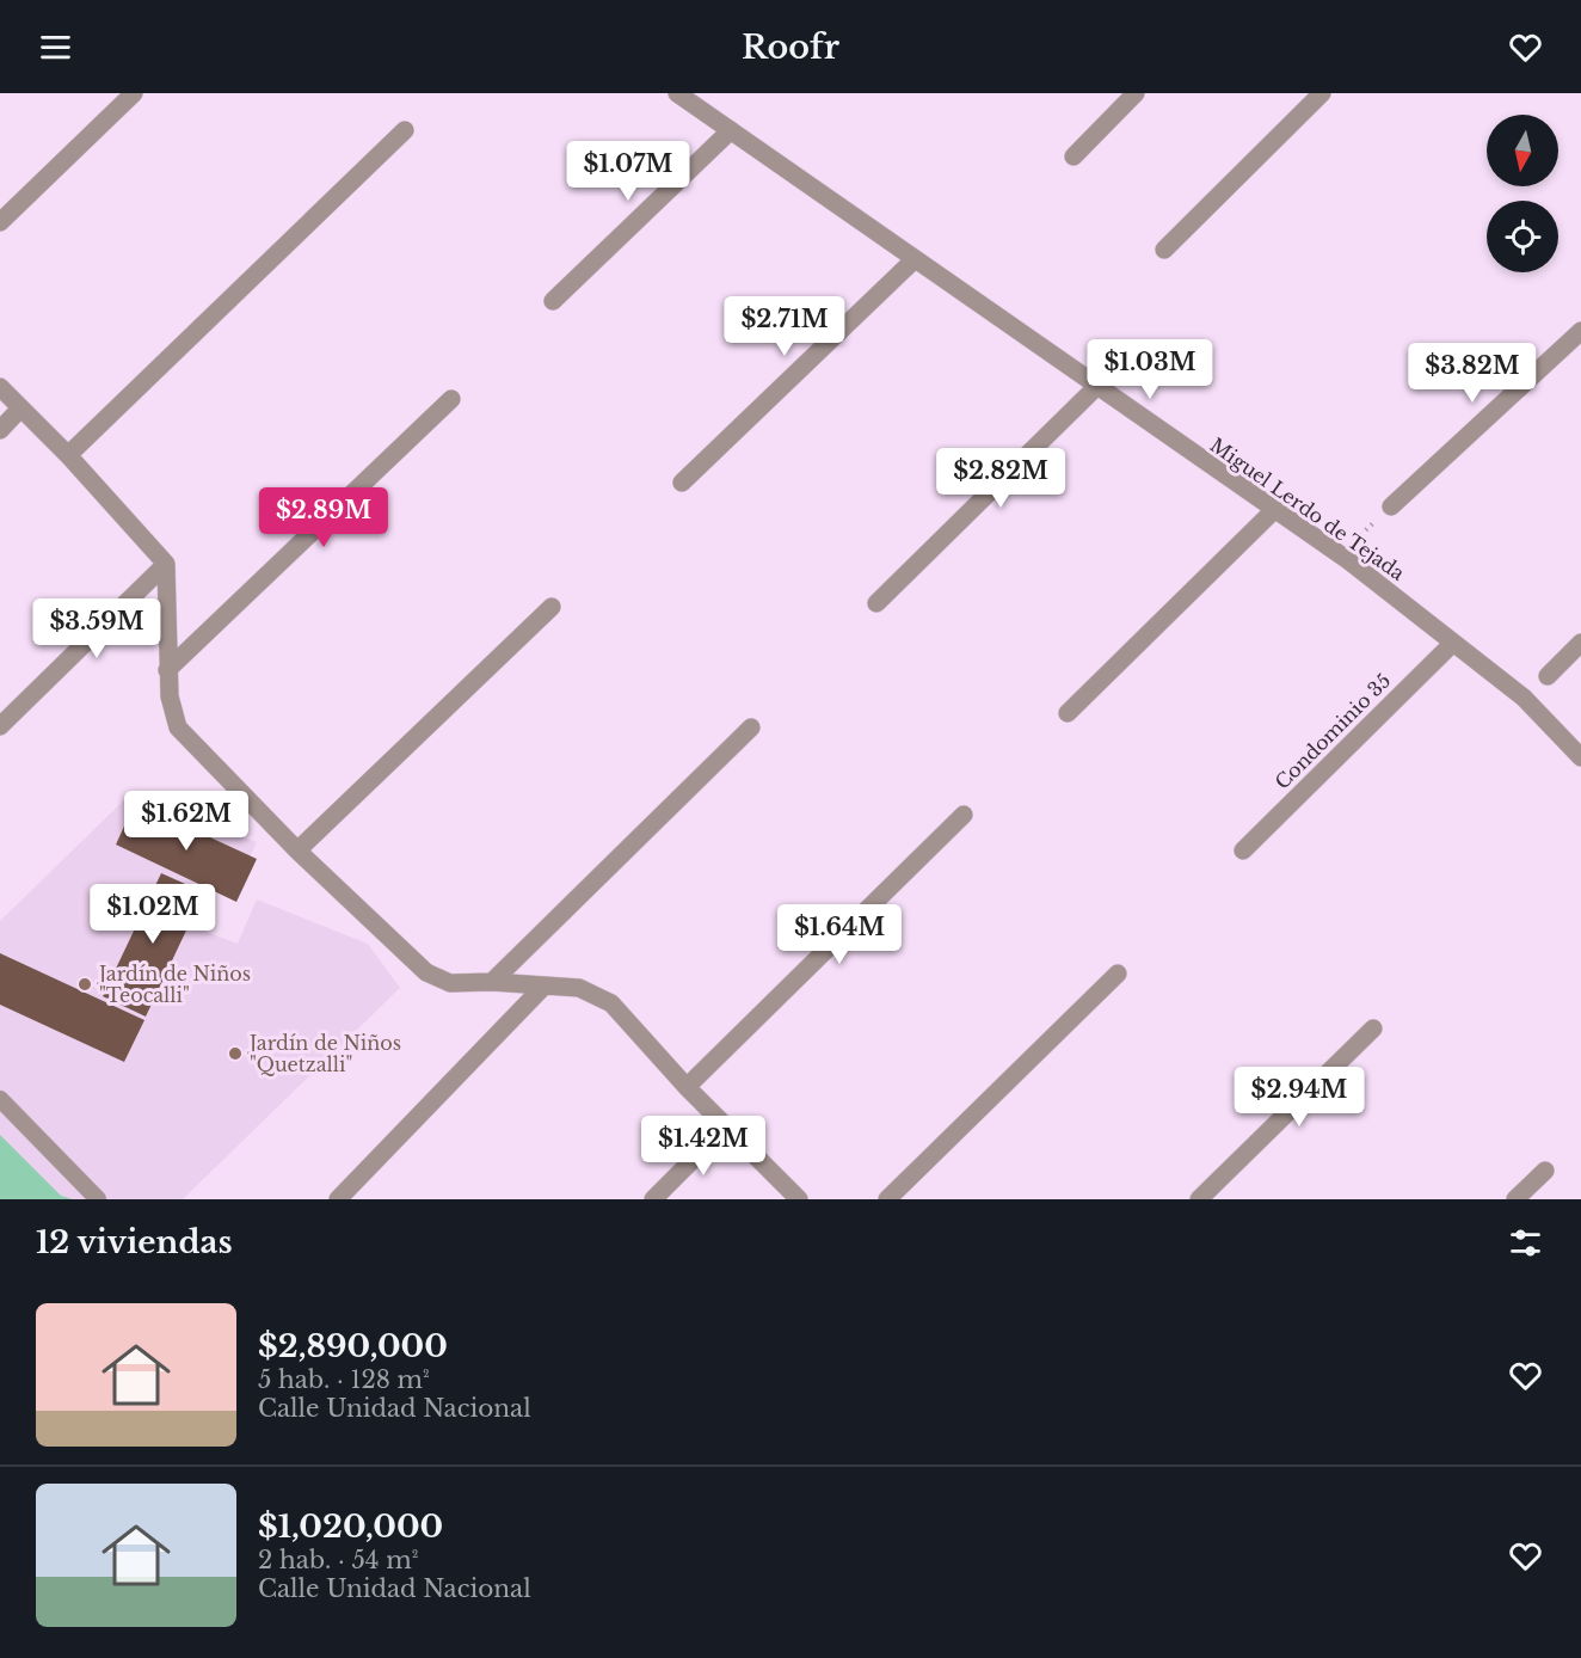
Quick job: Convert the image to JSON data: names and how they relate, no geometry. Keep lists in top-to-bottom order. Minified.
{"streets":{"street":["Miguel Lerdo de Tejada","Condominio 35"]},"crossings":[["Miguel Lerdo de Tejada","Condominio 35"]],"places":["Jardín de Niños \"Teocalli\"","Jardín de Niños \"Quetzalli\""],"north":"bottom","page":{"header":"Roofr","price":["$1.07M","$2.71M","$1.03M","$3.82M","$2.82M","$2.89M","$3.59M","$1.62M","$1.02M","$1.64M","$2.94M","$1.42M"],"heading":"12 viviendas","list":[{"name":"$2,890,000","note":"5 hab. · 128 m² · Calle Unidad Nacional"},{"name":"$1,020,000","note":"2 hab. · 54 m² · Calle Unidad Nacional"}]}}
